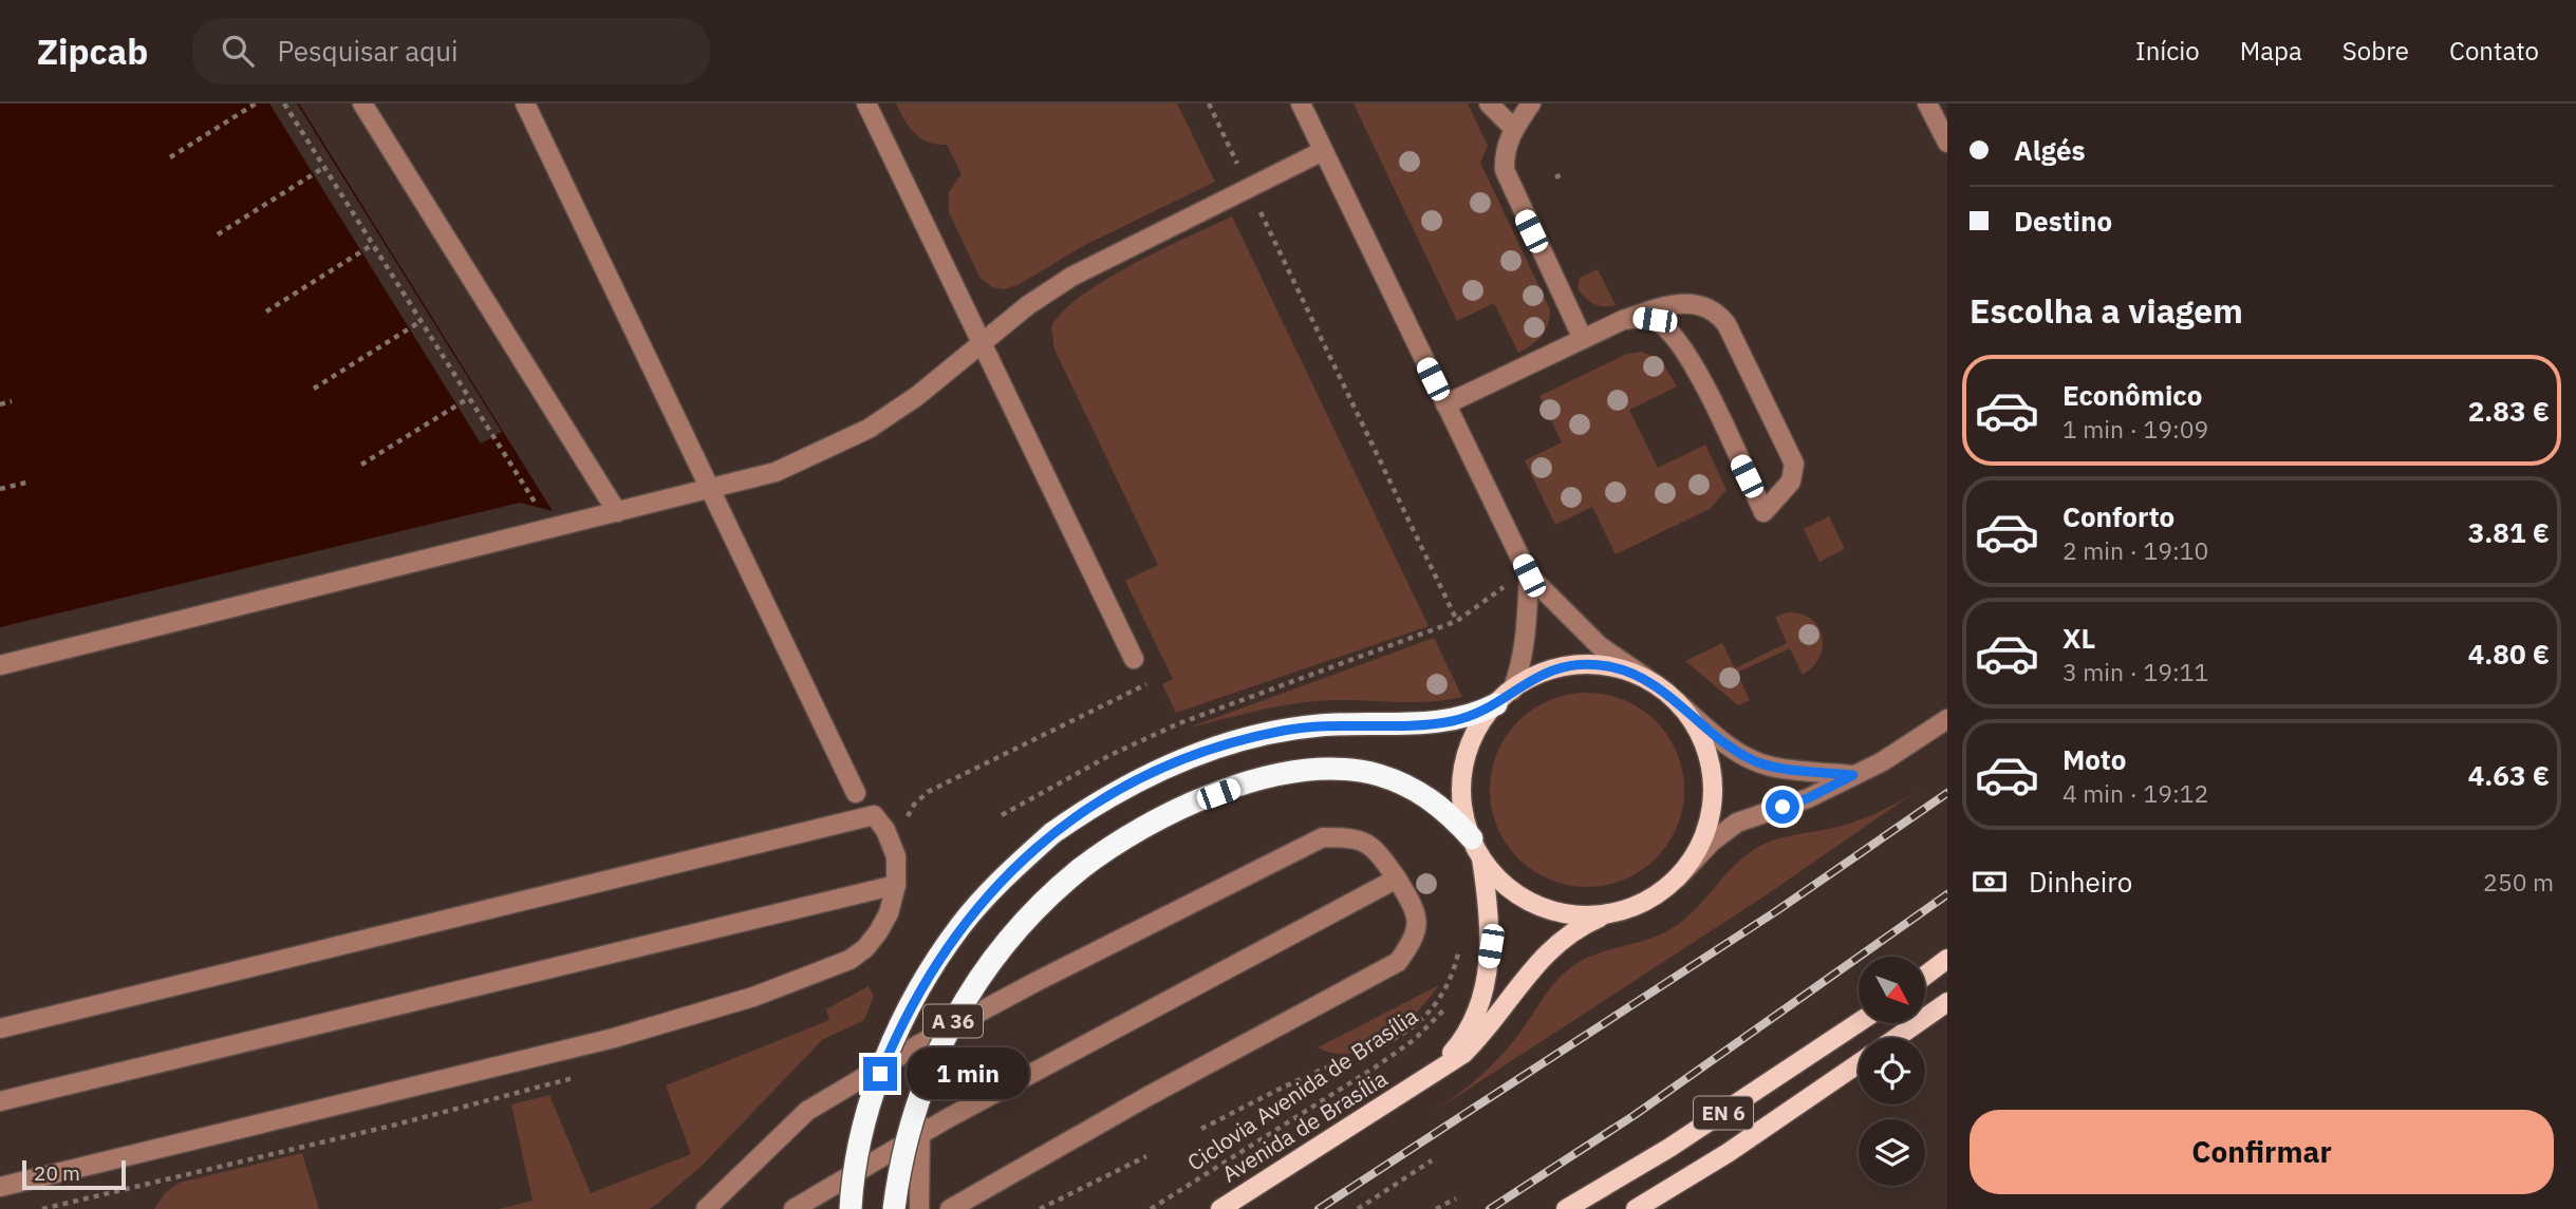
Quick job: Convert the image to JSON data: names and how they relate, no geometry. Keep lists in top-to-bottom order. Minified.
{"streets":{"highway":["A 36"],"main road":["EN 6","Avenida de Brasília"],"path":["Ciclovia Avenida de Brasília"]},"crossings":[["A 36","Avenida de Brasília"]],"scale_bar":"20 m","north":"bottom right","page":{"header":"Zipcab","search":"Pesquisar aqui","nav":["Início","Mapa","Sobre","Contato"],"banner":["Algés","Destino"],"heading":"Escolha a viagem","list":[{"name":"Econômico","note":"1 min · 19:09","value":"2.83 €"},{"name":"Conforto","note":"2 min · 19:10","value":"3.81 €"},{"name":"XL","note":"3 min · 19:11","value":"4.80 €"},{"name":"Moto","note":"4 min · 19:12","value":"4.63 €"}],"pay":["Dinheiro","250 m"],"bubble":"1 min","buttons":"Confirmar","scale":"20 m"}}
